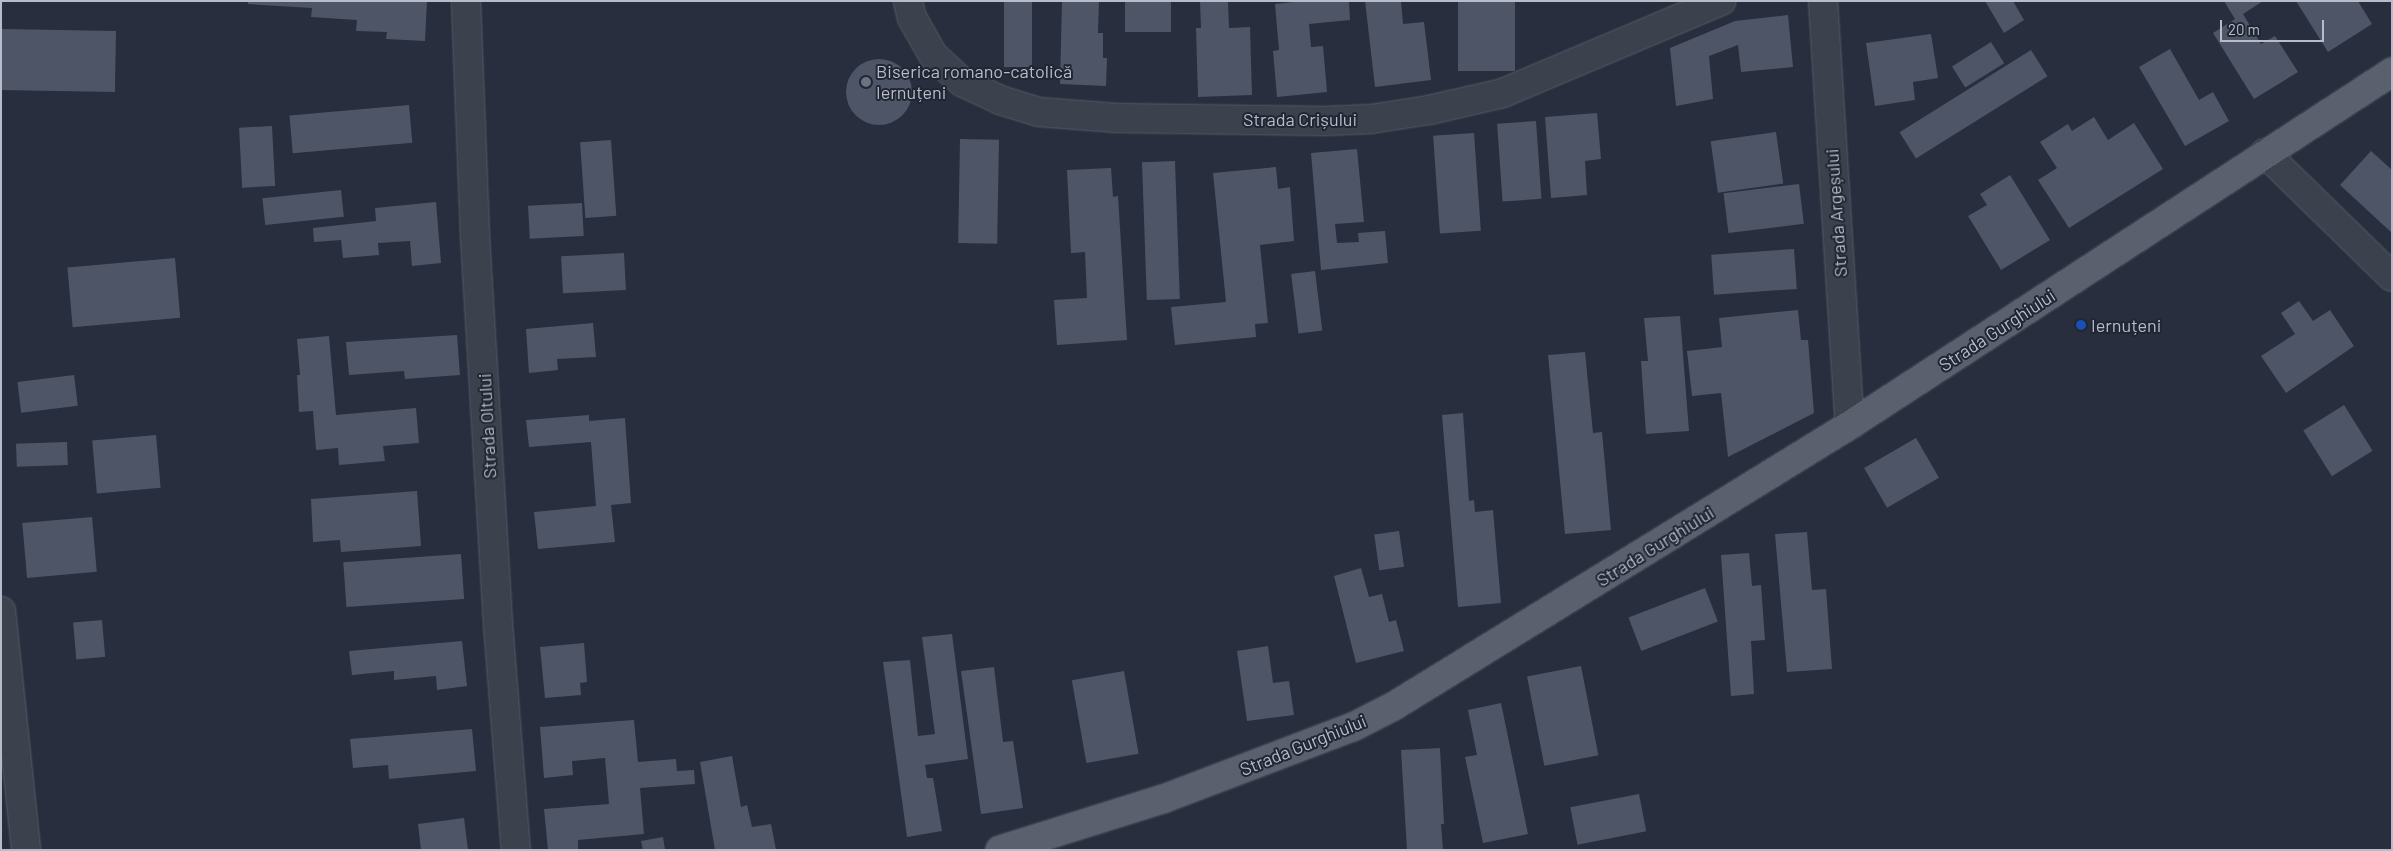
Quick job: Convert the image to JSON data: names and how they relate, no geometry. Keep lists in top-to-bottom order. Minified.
{"streets":{"main road":["Strada Gurghiului"],"street":["Strada Crișului","Strada Argeșului","Strada Oltului"]},"crossings":[["Strada Argeșului","Strada Gurghiului"]],"places":["Biserica romano-catolică Iernuțeni","Iernuțeni"],"scale_bar":"20 m"}
